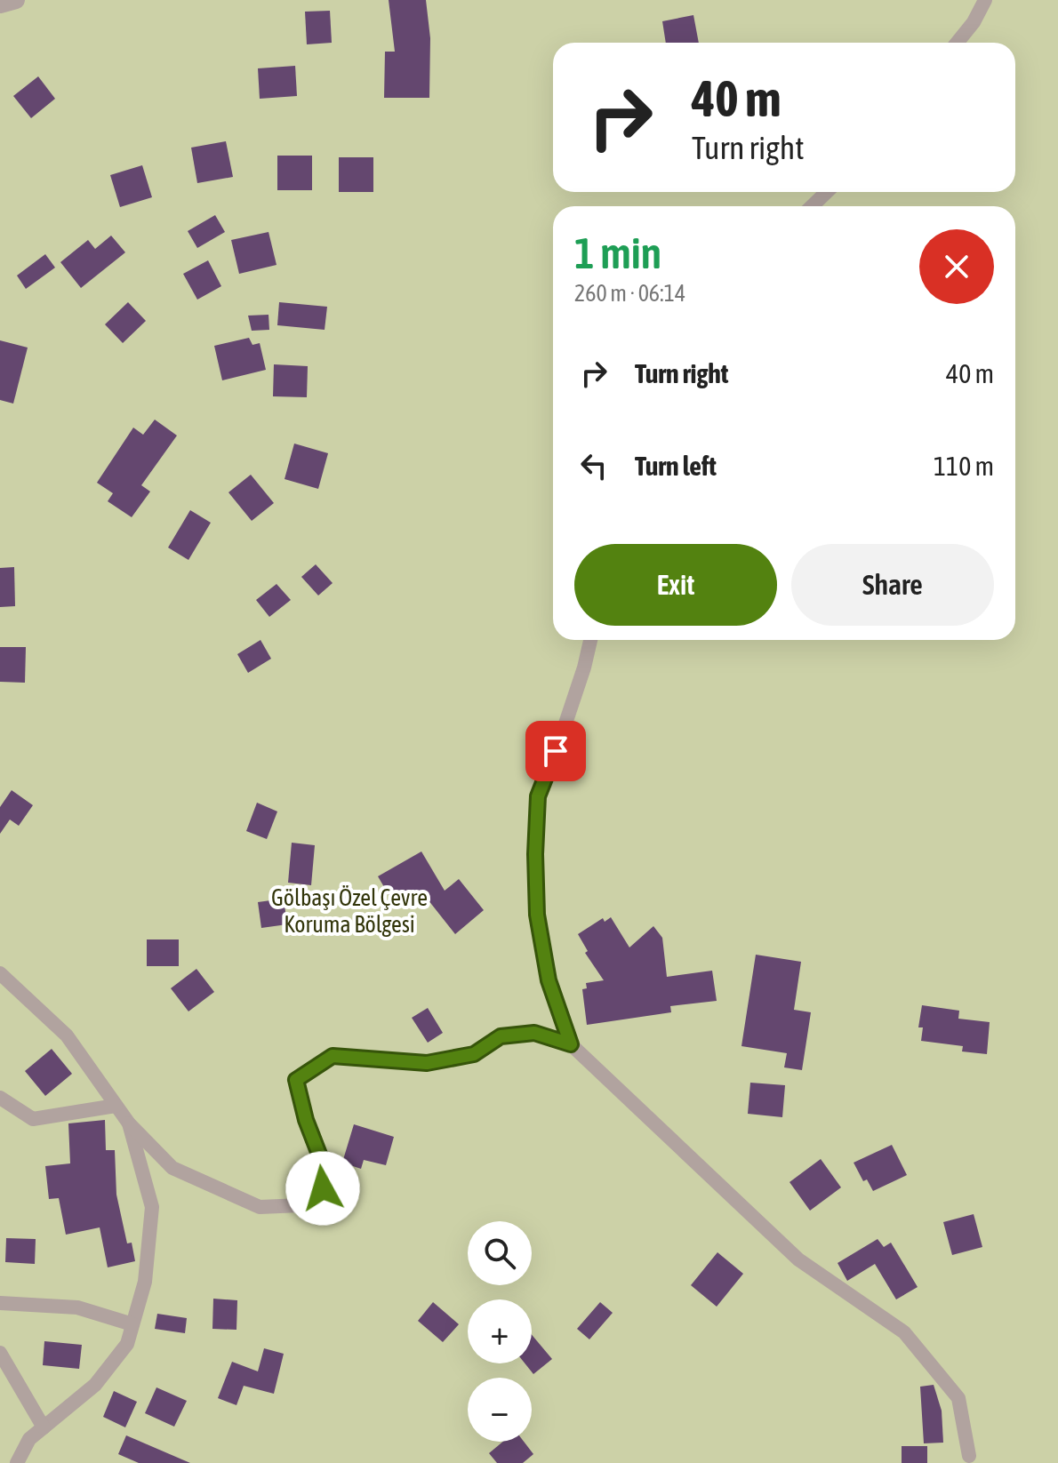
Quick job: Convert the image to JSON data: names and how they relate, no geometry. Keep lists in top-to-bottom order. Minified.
{"parks":["Gölbaşı Özel Çevre Koruma Bölgesi"],"page":{"turn":["40 m","Turn right"],"heading":["1 min","260 m · 06:14"],"list":[{"name":"Turn right","value":"40 m"},{"name":"Turn left","value":"110 m"}],"buttons":["Exit","Share"],"map_buttons":["+","−"]}}
